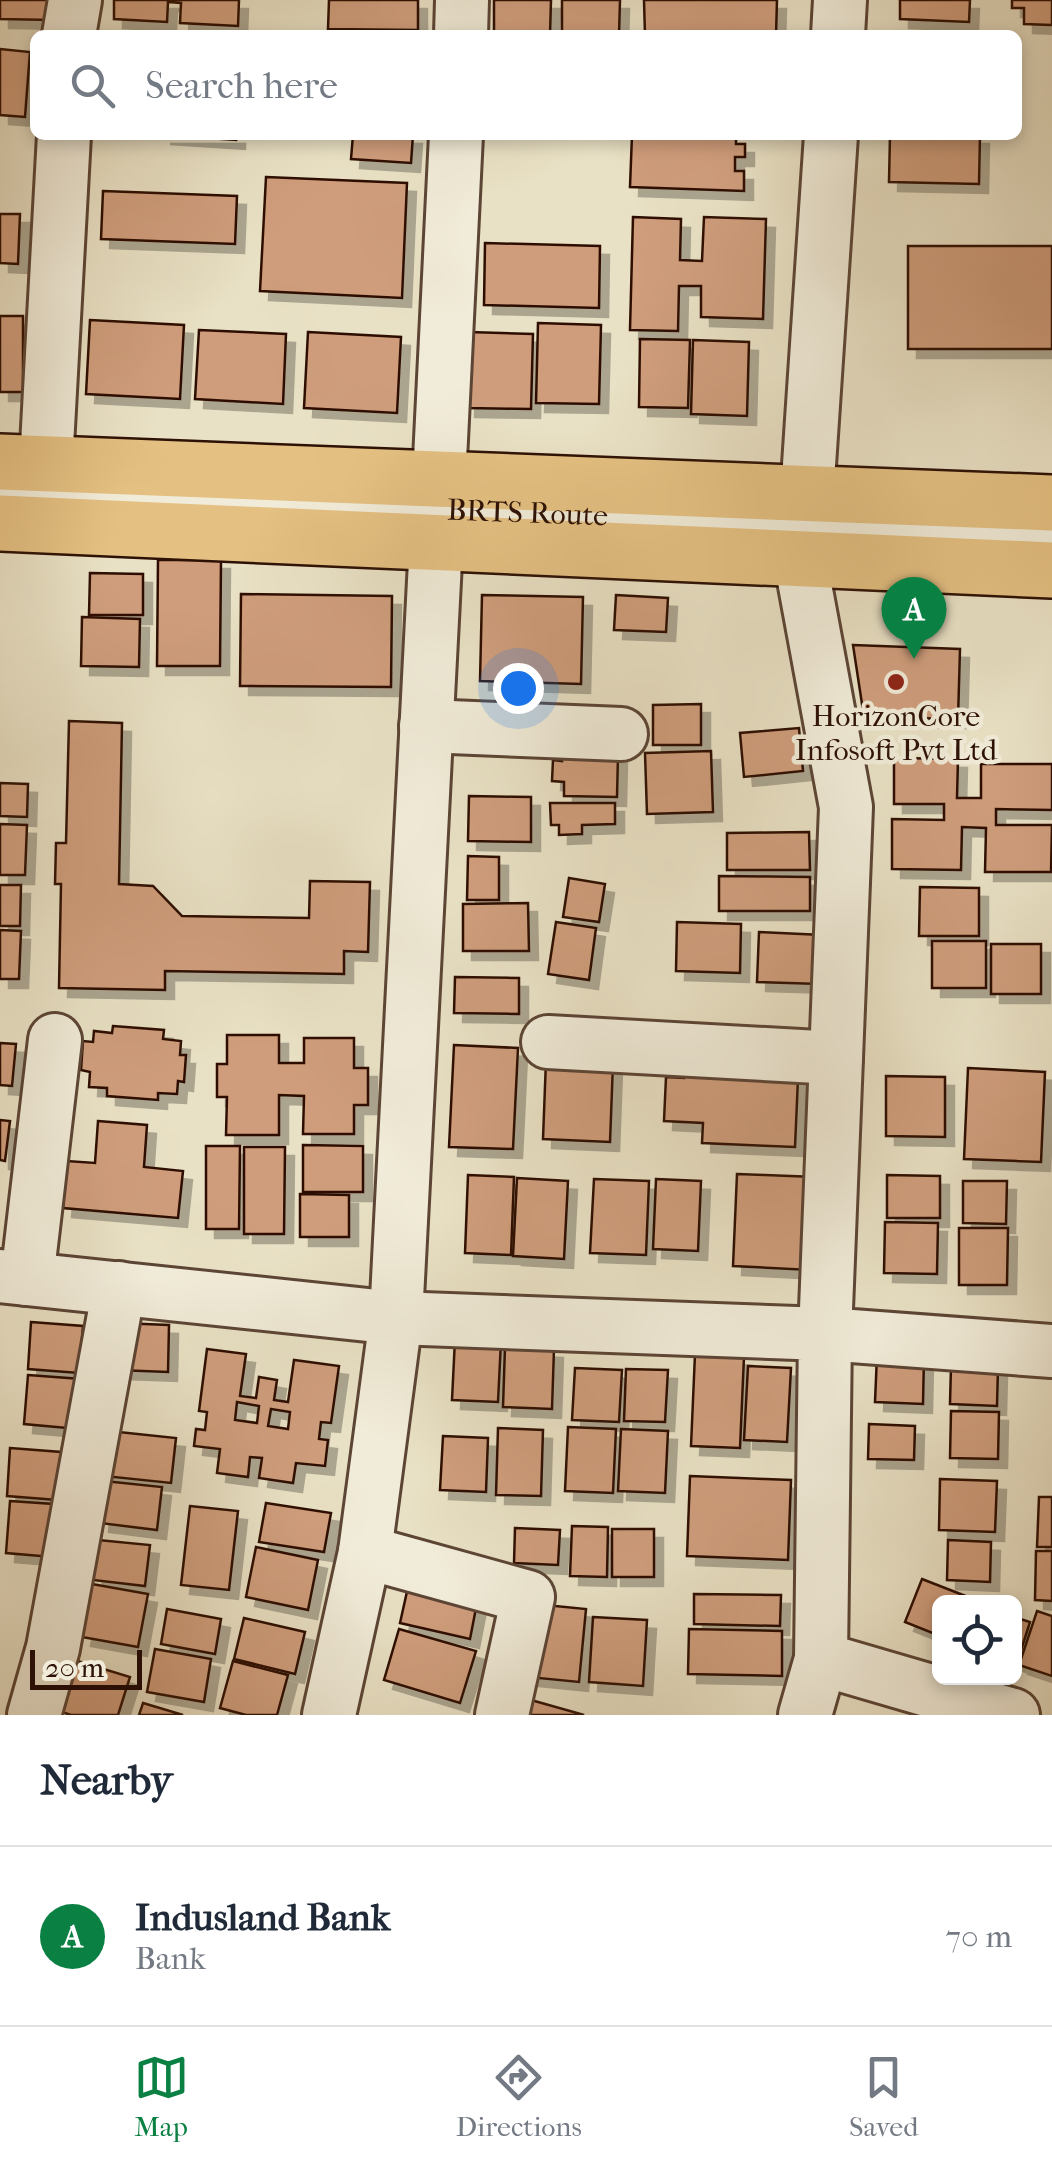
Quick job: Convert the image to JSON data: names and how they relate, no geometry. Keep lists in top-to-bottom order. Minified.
{"streets":{"street":["BRTS Route"]},"places":["HorizonCore Infosoft Pvt Ltd"],"scale_bar":"20 m","page":{"search":"Search here","pins":"A","scale":"20 m","heading":"Nearby","list":[{"mark":"A","name":"Indusland Bank","note":"Bank","value":"70 m"}],"nav":["Map","Directions","Saved"]}}
